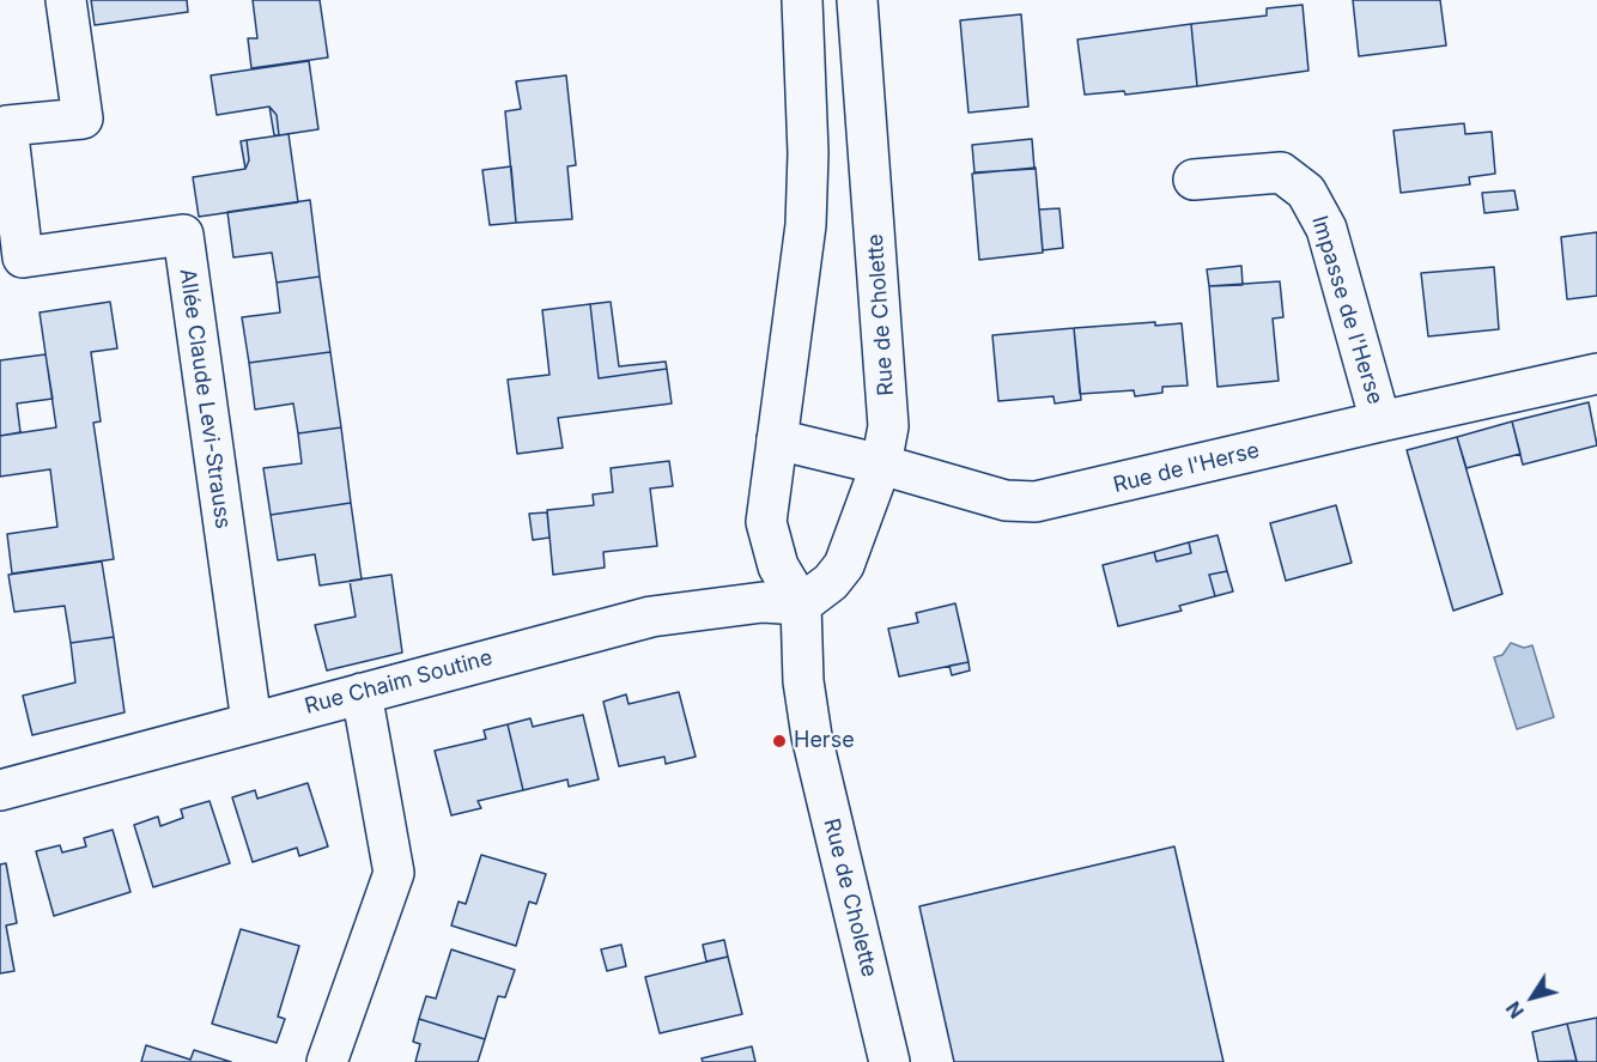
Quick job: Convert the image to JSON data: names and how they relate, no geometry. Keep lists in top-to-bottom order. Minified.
{"streets":{"street":["Impasse de l'Herse","Rue de Cholette","Allée Claude Levi-Strauss","Rue de l'Herse","Rue Chaim Soutine"]},"crossings":[["Impasse de l'Herse","Rue de l'Herse"],["Rue de Cholette","Rue de l'Herse"],["Rue de Cholette","Rue Chaim Soutine"],["Allée Claude Levi-Strauss","Rue Chaim Soutine"]],"places":["Herse"],"north":"bottom left"}
